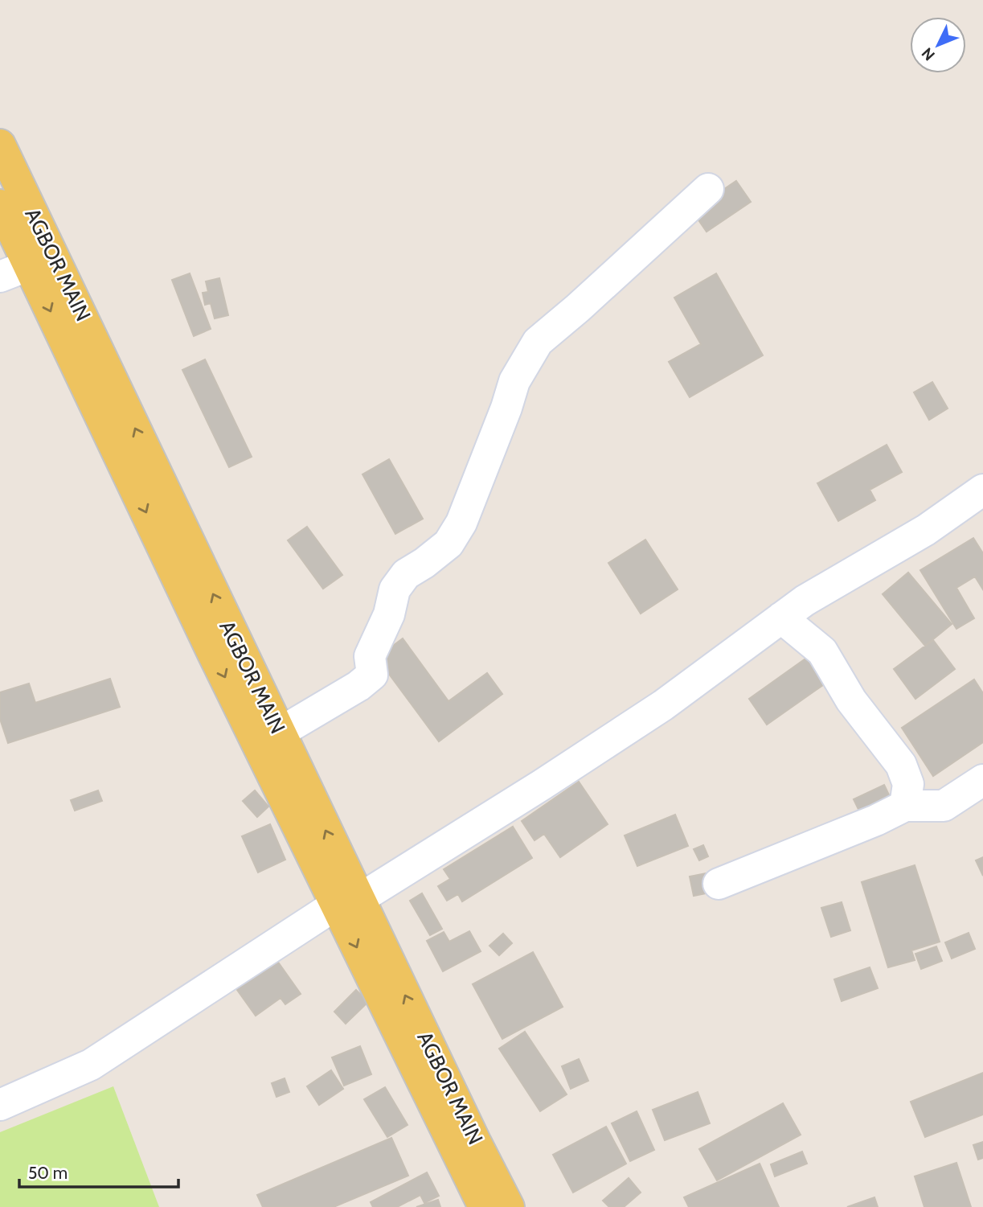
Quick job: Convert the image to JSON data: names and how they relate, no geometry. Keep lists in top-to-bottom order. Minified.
{"streets":{"main road":["AGBOR MAIN"]},"scale_bar":"50 m","north":"bottom left"}
